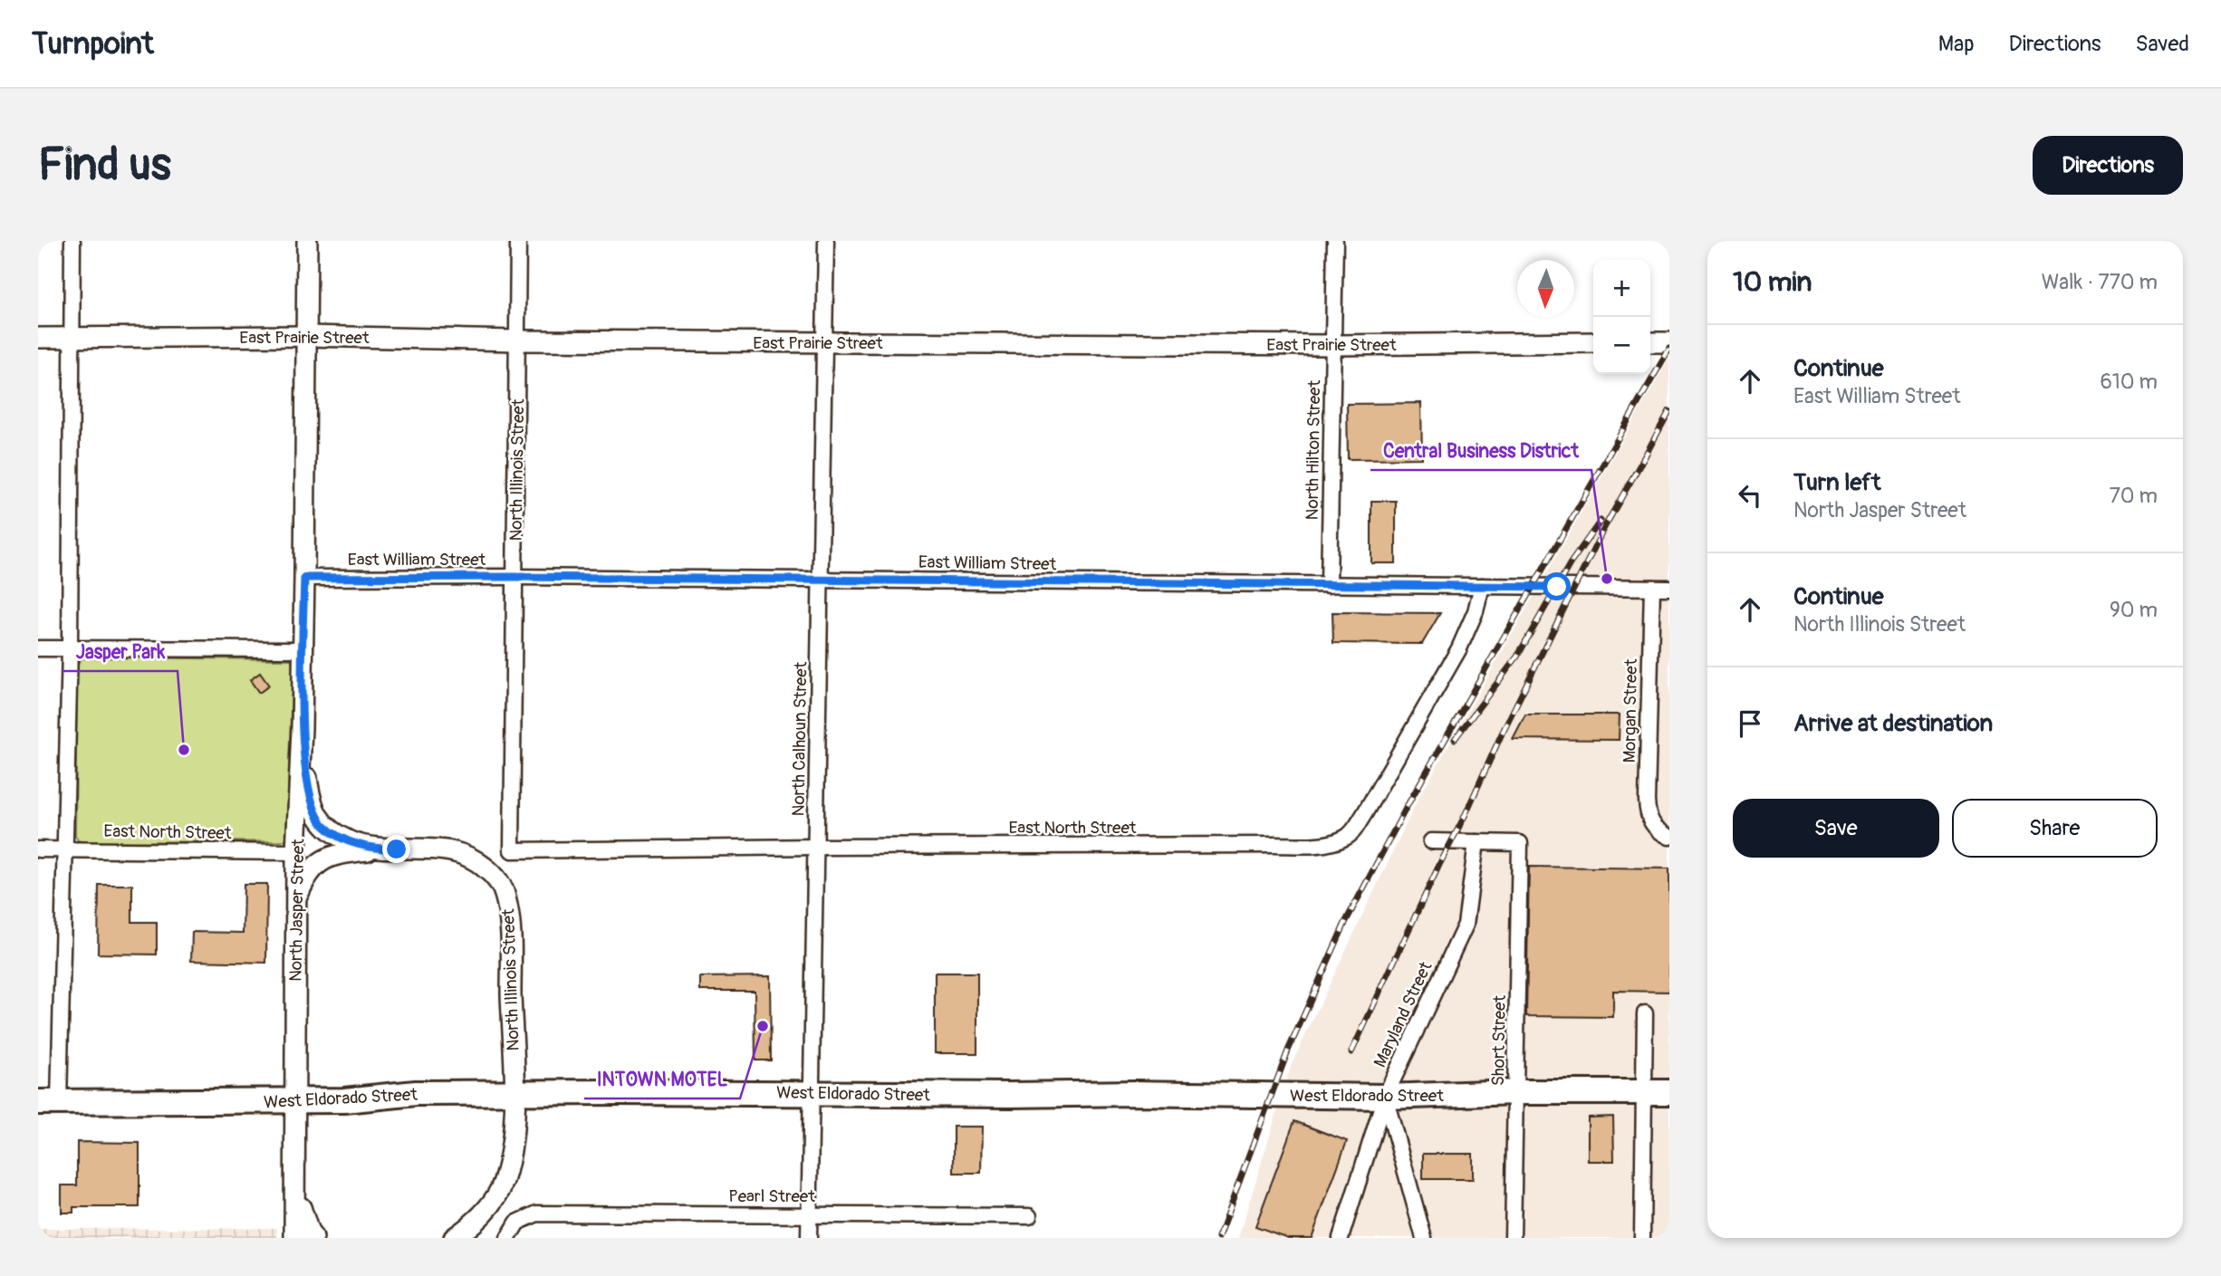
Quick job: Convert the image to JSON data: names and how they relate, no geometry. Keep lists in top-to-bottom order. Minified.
{"streets":{"main road":["West Eldorado Street"],"street":["East Prairie Street","North Hilton Street","North Illinois Street","East William Street","Morgan Street","North Calhoun Street","East North Street","North Jasper Street","Maryland Street","Short Street","Pearl Street"]},"crossings":[["East Prairie Street","North Hilton Street"],["East Prairie Street","North Illinois Street"],["East Prairie Street","North Calhoun Street"],["East Prairie Street","North Jasper Street"],["North Hilton Street","East William Street"],["North Illinois Street","East William Street"],["North Illinois Street","East North Street"],["North Illinois Street","North Jasper Street"],["North Illinois Street","West Eldorado Street"],["East William Street","Morgan Street"],["East William Street","North Calhoun Street"],["East William Street","East North Street"],["East William Street","North Jasper Street"],["North Calhoun Street","East North Street"],["North Calhoun Street","West Eldorado Street"],["North Calhoun Street","Pearl Street"],["East North Street","North Jasper Street"],["North Jasper Street","West Eldorado Street"],["Maryland Street","Short Street"],["Maryland Street","West Eldorado Street"],["Short Street","West Eldorado Street"]],"places":["Central Business District","Jasper Park","INTOWN MOTEL"],"north":"bottom","page":{"header":"Turnpoint","nav":["Map","Directions","Saved"],"buttons":["Directions",["Save","Share"]],"title":"Find us","heading":["10 min","Walk · 770 m"],"map_buttons":["+","−"],"list":[["Continue","East William Street","610 m"],["Turn left","North Jasper Street","70 m"],["Continue","North Illinois Street","90 m"],"Arrive at destination"]}}
